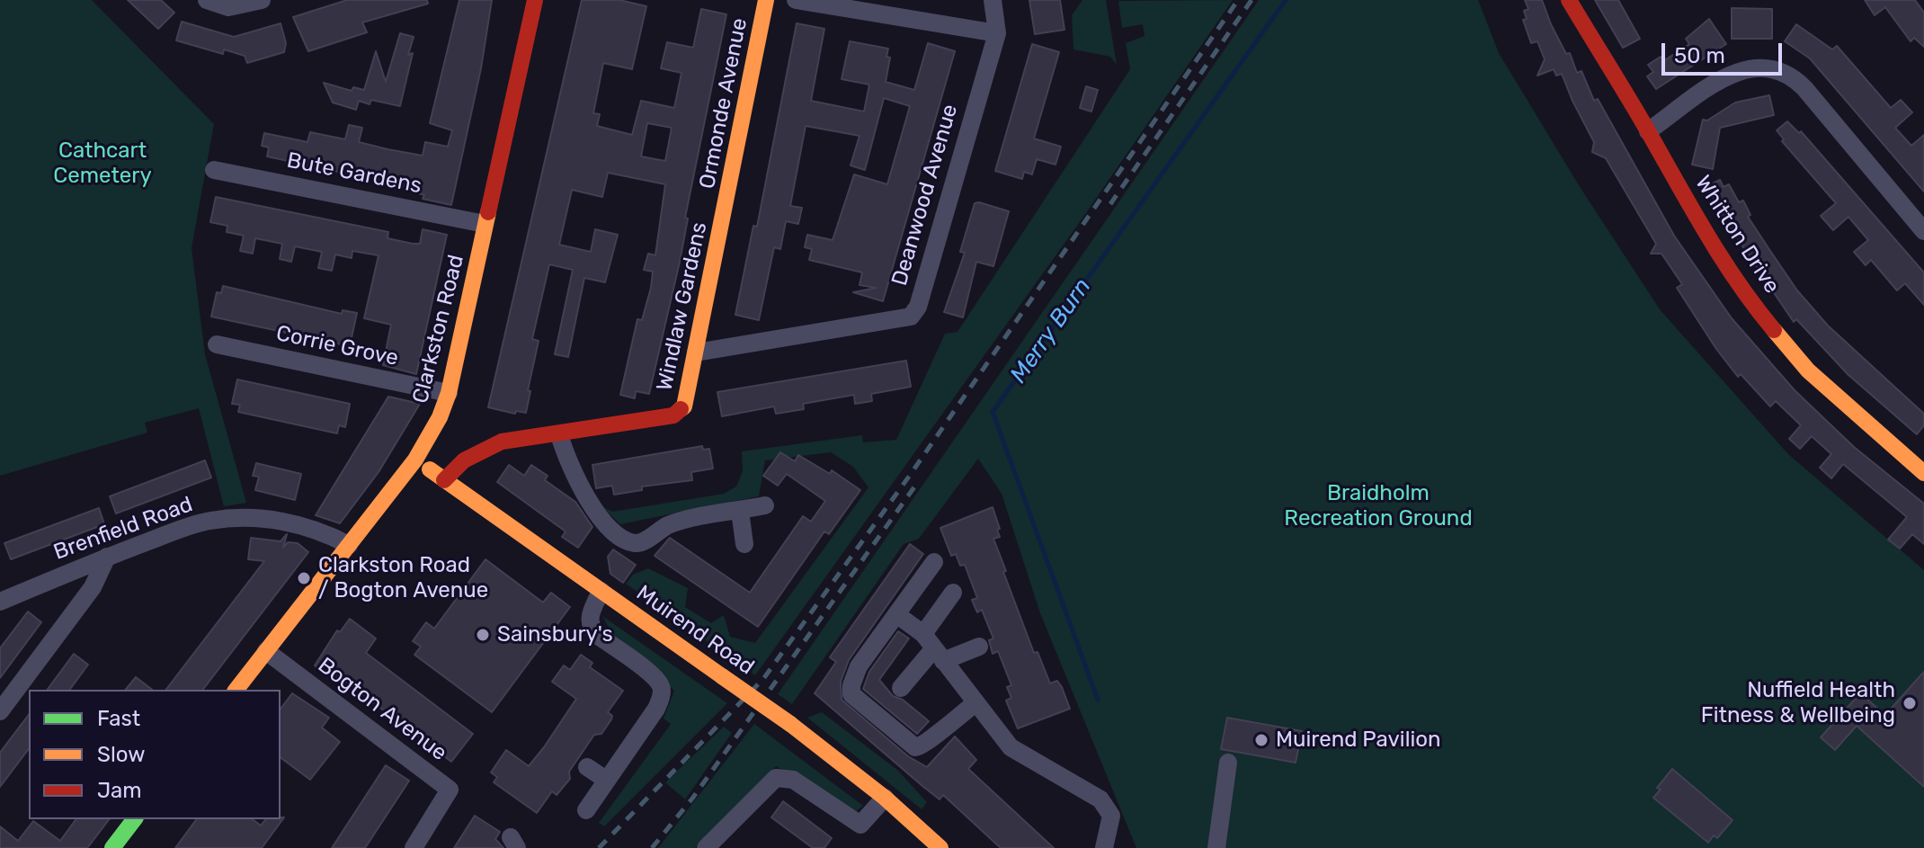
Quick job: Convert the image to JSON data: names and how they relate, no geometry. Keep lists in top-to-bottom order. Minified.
{"streets":{"street":["Ormonde Avenue","Bute Gardens","Deanwood Avenue","Whitton Drive","Windlaw Gardens","Clarkston Road","Corrie Grove","Brenfield Road","Muirend Road","Bogton Avenue"]},"crossings":[["Ormonde Avenue","Windlaw Gardens"],["Bute Gardens","Clarkston Road"],["Deanwood Avenue","Windlaw Gardens"],["Windlaw Gardens","Muirend Road"],["Clarkston Road","Corrie Grove"],["Clarkston Road","Brenfield Road"],["Clarkston Road","Muirend Road"],["Clarkston Road","Bogton Avenue"]],"water":["Merry Burn"],"parks":["Cathcart Cemetery","Braidholm Recreation Ground"],"places":["Clarkston Road / Bogton Avenue","Sainsbury's","Nuffield Health Fitness & Wellbeing","Muirend Pavilion"],"legend":["Fast","Slow","Jam"],"scale_bar":"50 m"}
